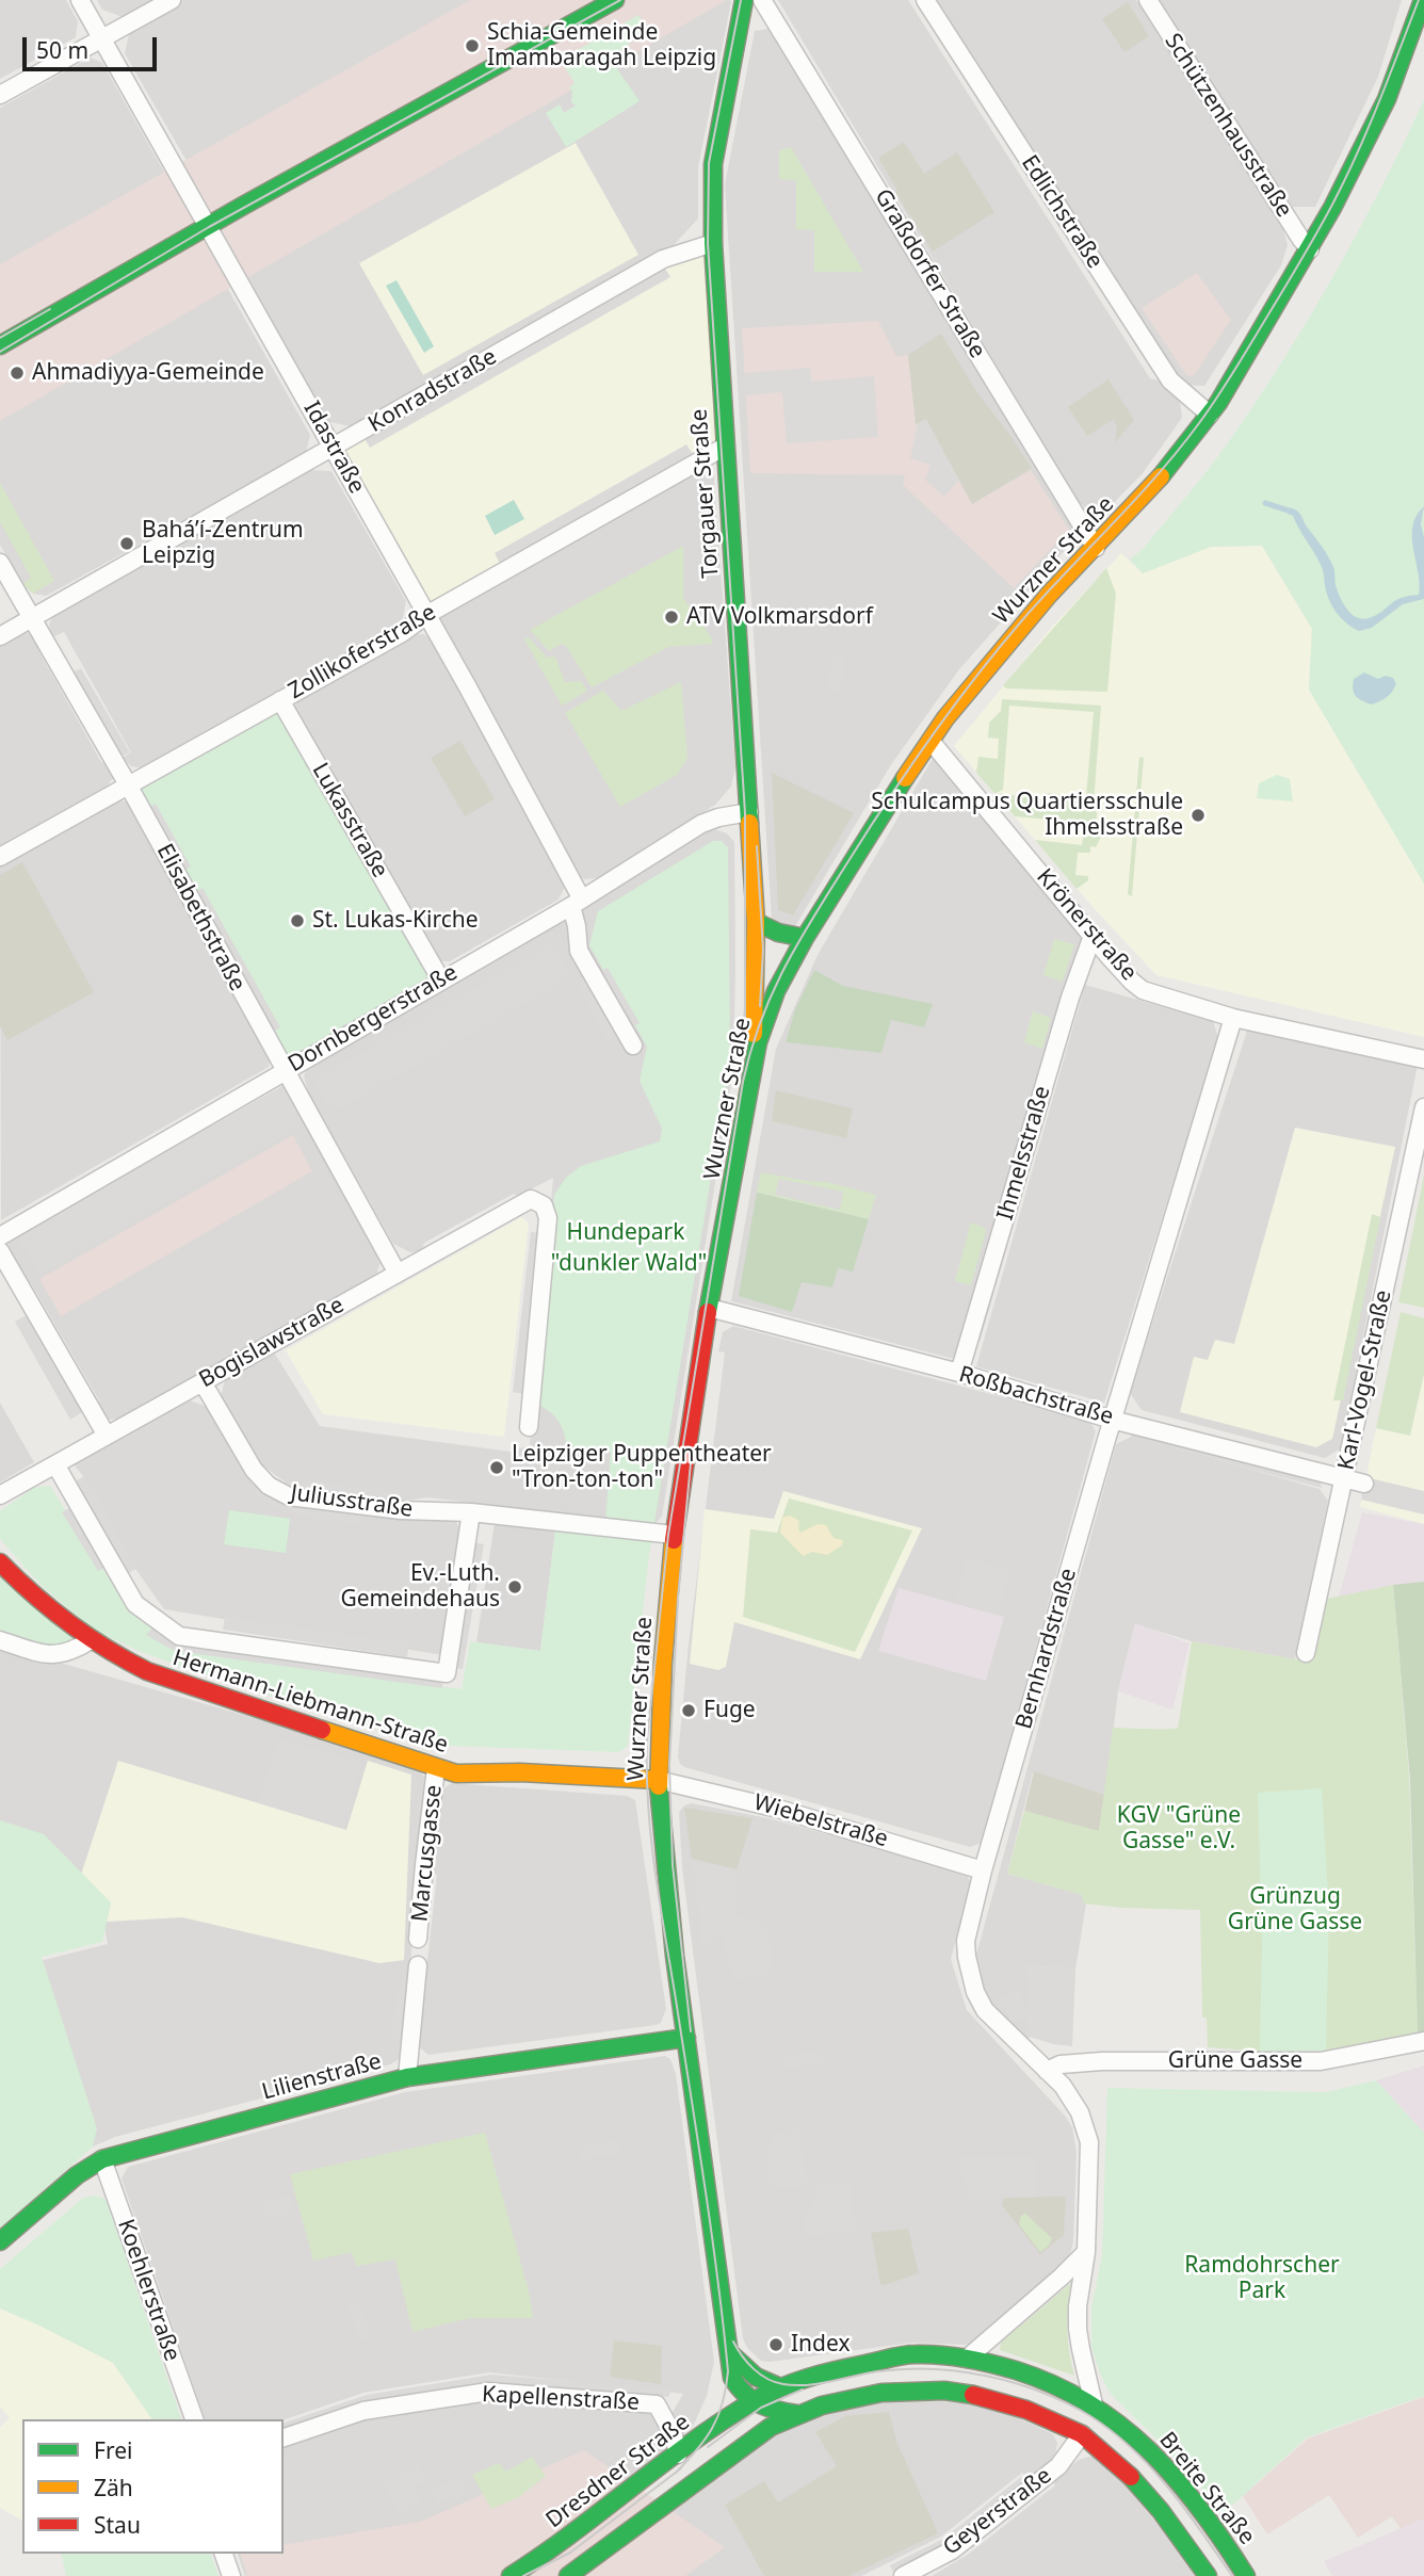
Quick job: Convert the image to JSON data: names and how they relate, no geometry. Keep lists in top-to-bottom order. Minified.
{"streets":{"main road":["Torgauer Straße","Wurzner Straße","Hermann-Liebmann-Straße","Lilienstraße","Dresdner Straße","Breite Straße"],"street":["Schützenhausstraße","Edlichstraße","Graßdorfer Straße","Konradstraße","Idastraße","Zollikoferstraße","Lukasstraße","Elisabethstraße","Krönerstraße","Dornbergerstraße","Ihmelsstraße","Bogislawstraße","Karl-Vogel-Straße","Roßbachstraße","Juliusstraße","Bernhardstraße","Wiebelstraße","Marcusgasse","Grüne Gasse","Koehlerstraße","Kapellenstraße","Geyerstraße"]},"crossings":[["Schützenhausstraße","Wurzner Straße"],["Edlichstraße","Wurzner Straße"],["Graßdorfer Straße","Wurzner Straße"],["Konradstraße","Idastraße"],["Konradstraße","Torgauer Straße"],["Konradstraße","Elisabethstraße"],["Idastraße","Zollikoferstraße"],["Idastraße","Dornbergerstraße"],["Torgauer Straße","Wurzner Straße"],["Torgauer Straße","Zollikoferstraße"],["Torgauer Straße","Dornbergerstraße"],["Wurzner Straße","Krönerstraße"],["Wurzner Straße","Roßbachstraße"],["Wurzner Straße","Juliusstraße"],["Wurzner Straße","Hermann-Liebmann-Straße"],["Wurzner Straße","Wiebelstraße"],["Wurzner Straße","Lilienstraße"],["Wurzner Straße","Dresdner Straße"],["Wurzner Straße","Breite Straße"],["Zollikoferstraße","Lukasstraße"],["Zollikoferstraße","Elisabethstraße"],["Lukasstraße","Dornbergerstraße"],["Elisabethstraße","Dornbergerstraße"],["Elisabethstraße","Bogislawstraße"],["Krönerstraße","Ihmelsstraße"],["Krönerstraße","Bernhardstraße"],["Ihmelsstraße","Roßbachstraße"],["Bogislawstraße","Juliusstraße"],["Bogislawstraße","Hermann-Liebmann-Straße"],["Karl-Vogel-Straße","Roßbachstraße"],["Roßbachstraße","Bernhardstraße"],["Juliusstraße","Hermann-Liebmann-Straße"],["Bernhardstraße","Wiebelstraße"],["Bernhardstraße","Grüne Gasse"],["Bernhardstraße","Breite Straße"],["Hermann-Liebmann-Straße","Wiebelstraße"],["Hermann-Liebmann-Straße","Marcusgasse"],["Lilienstraße","Koehlerstraße"],["Kapellenstraße","Dresdner Straße"],["Dresdner Straße","Breite Straße"]],"parks":["Hundepark","\"dunkler Wald\"","KGV \"Grüne Gasse\" e.V.","Grünzug Grüne Gasse","Ramdohrscher Park"],"places":["Schia-Gemeinde Imambaragah Leipzig","Ahmadiyya-Gemeinde","Bahá’í-Zentrum Leipzig","ATV Volkmarsdorf","Schulcampus Quartiersschule Ihmelsstraße","St. Lukas-Kirche","Leipziger Puppentheater \"Tron-ton-ton\"","Ev.-Luth. Gemeindehaus","Fuge","Index"],"legend":["Frei","Zäh","Stau"],"scale_bar":"50 m"}
